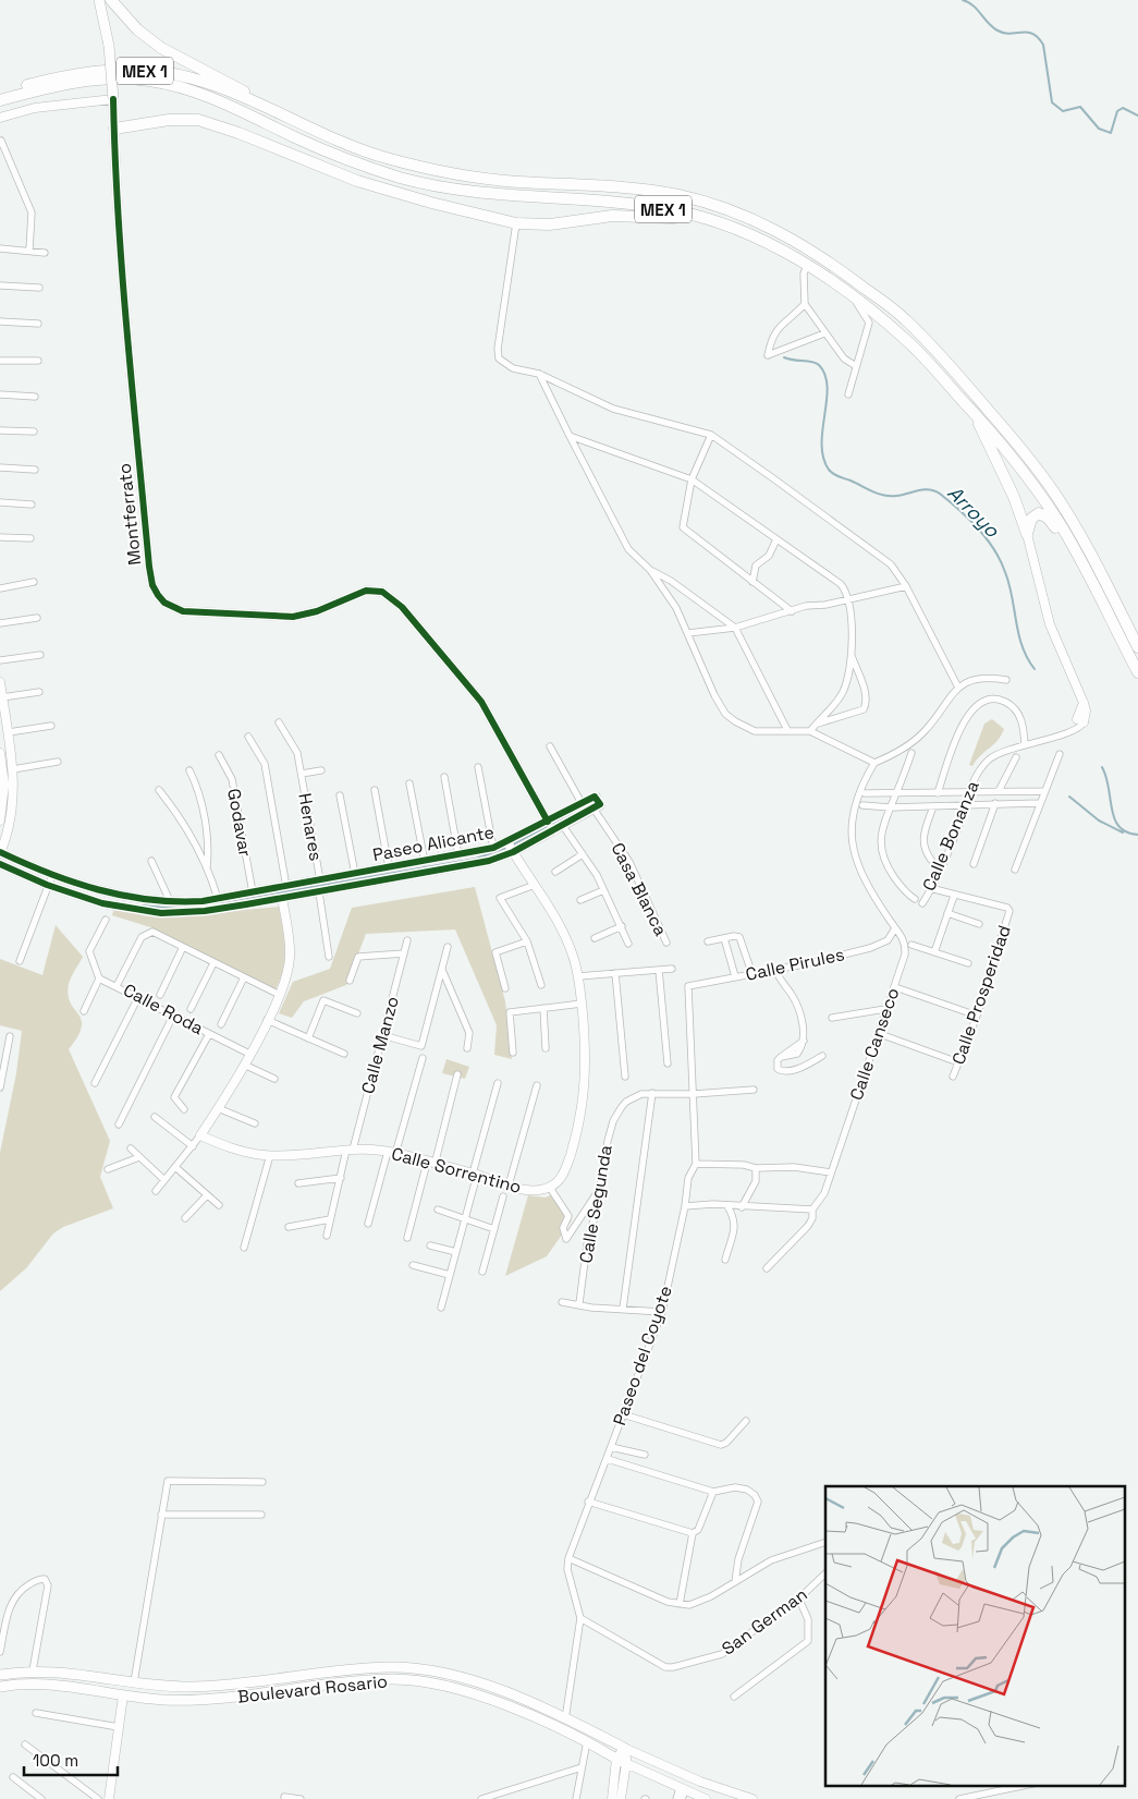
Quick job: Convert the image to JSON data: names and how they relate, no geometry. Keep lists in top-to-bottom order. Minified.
{"streets":{"highway":["MEX 1"],"main road":["Boulevard Rosario"],"street":["Montferrato","Godavar","Henares","Calle Bonanza","Paseo Alicante","Casa Blanca","Calle Pirules","Calle Prosperidad","Calle Roda","Calle Canseco","Calle Manzo","Calle Sorrentino","Calle Segunda","Paseo del Coyote","San German"]},"crossings":[["Montferrato","Paseo Alicante"],["Godavar","Paseo Alicante"],["Henares","Paseo Alicante"],["Paseo Alicante","Casa Blanca"],["Calle Pirules","Calle Canseco"],["Calle Pirules","Paseo del Coyote"],["Calle Manzo","Calle Sorrentino"],["Paseo del Coyote","San German"],["Paseo del Coyote","Boulevard Rosario"]],"water":["Arroyo"],"scale_bar":"100 m"}
